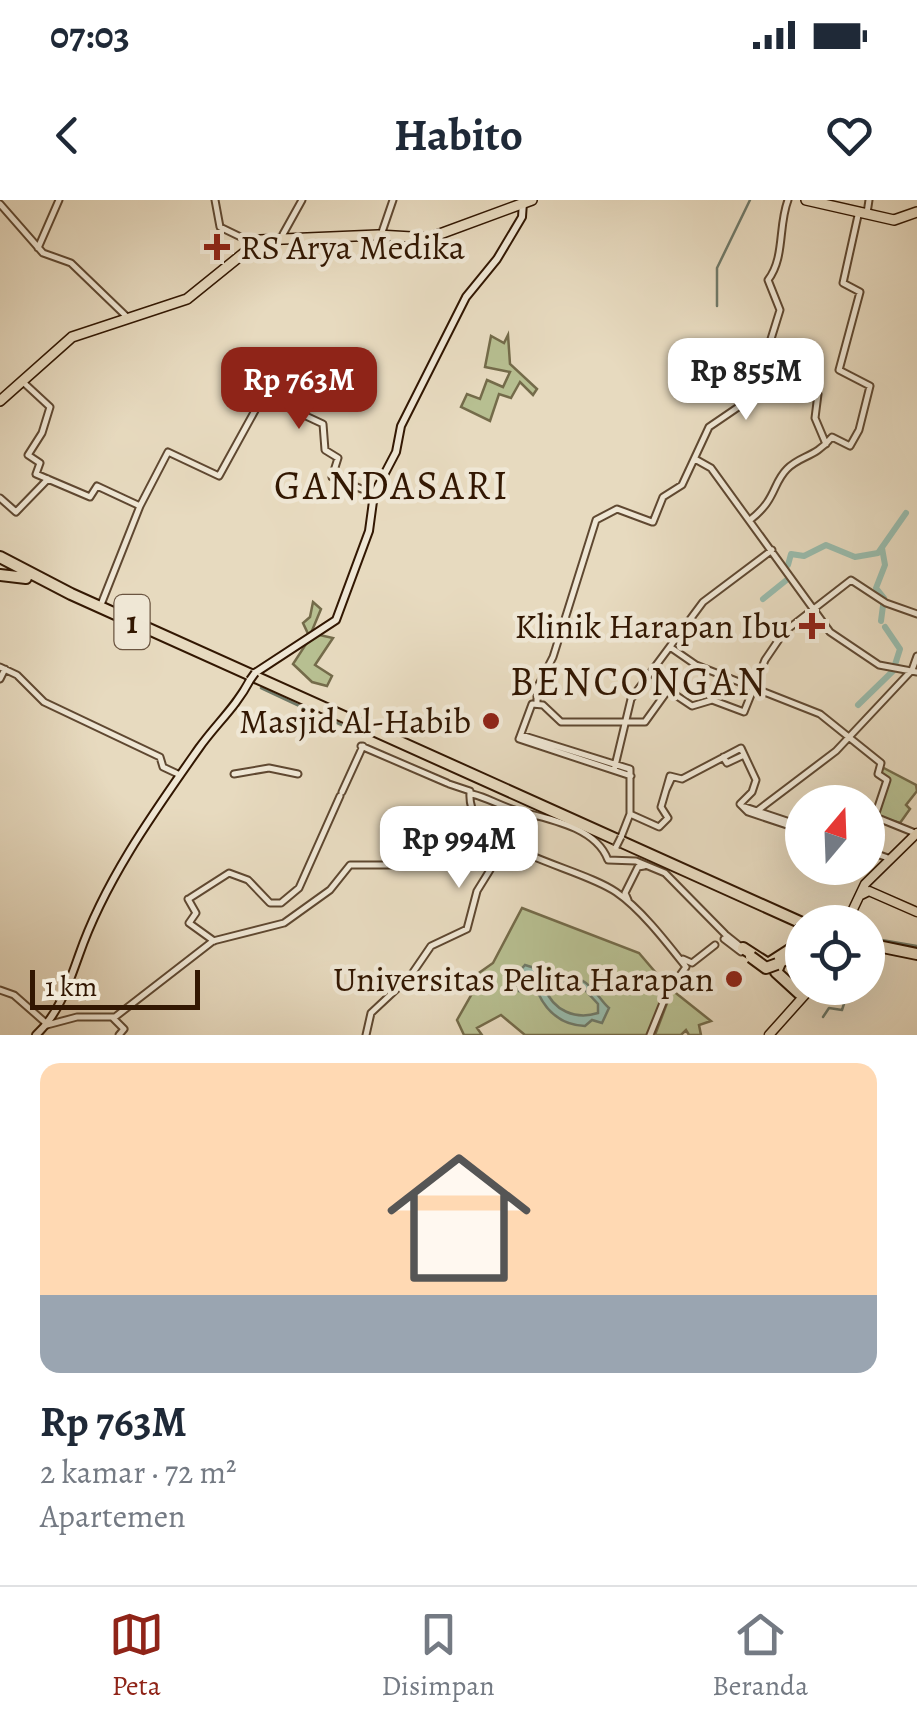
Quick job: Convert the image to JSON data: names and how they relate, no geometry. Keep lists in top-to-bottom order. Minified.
{"streets":{"highway":["1"]},"districts":["GANDASARI","BENCONGAN"],"places":{"health":["RS Arya Medika","Klinik Harapan Ibu"],"other":["Masjid Al-Habib","Universitas Pelita Harapan"]},"scale_bar":"1 km","north":"top","page":{"status":"07:03","header":"Habito","price":["Rp 855M","Rp 763M","Rp 994M"],"scale":"1 km","list":[{"name":"Rp 763M","note":"2 kamar · 72 m² · Apartemen"}],"tabs":["Peta","Disimpan","Beranda"]}}
